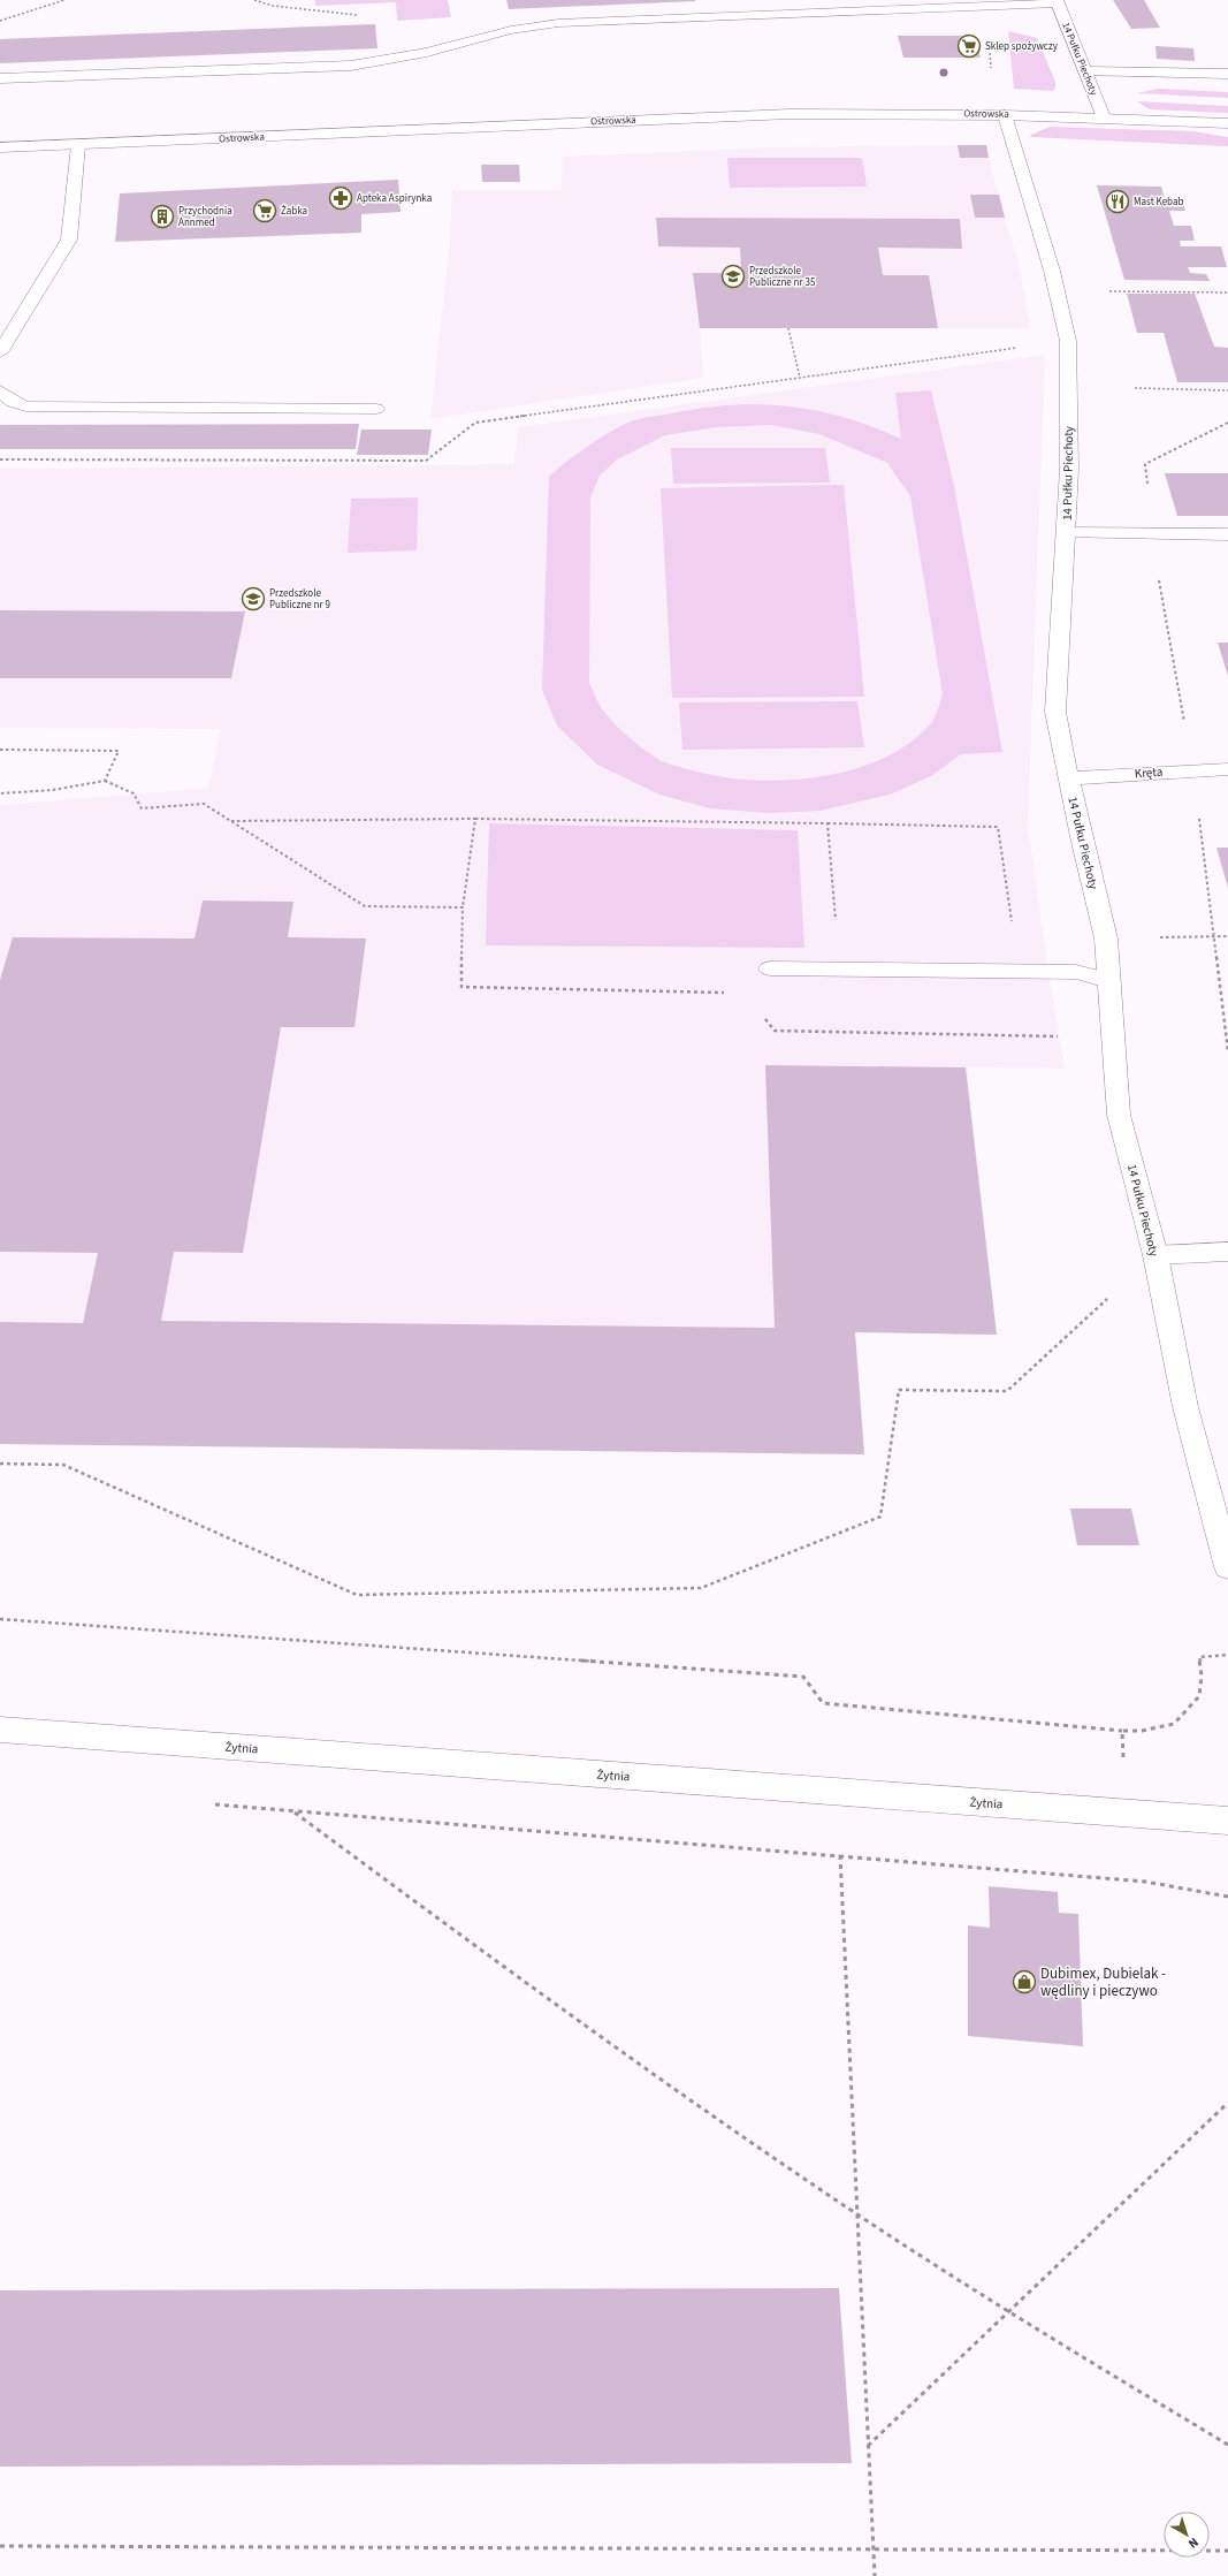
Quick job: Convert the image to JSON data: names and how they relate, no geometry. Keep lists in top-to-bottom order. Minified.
{"streets":{"street":["14 Pułku Piechoty","Ostrowska","Kręta","Żytnia"]},"crossings":[["14 Pułku Piechoty","Ostrowska"],["14 Pułku Piechoty","Kręta"]],"places":{"supermarket":["Sklep spożywczy","Żabka"],"pharmacy":["Apteka Aspirynka"],"restaurant":["Mast Kebab"],"building":["Przychodnia Annmed"],"school or university":["Przedszkole Publiczne nr 35","Przedszkole Publiczne nr 9"],"shop":["Dubimex, Dubielak - wędliny i pieczywo"]},"north":"bottom right"}
